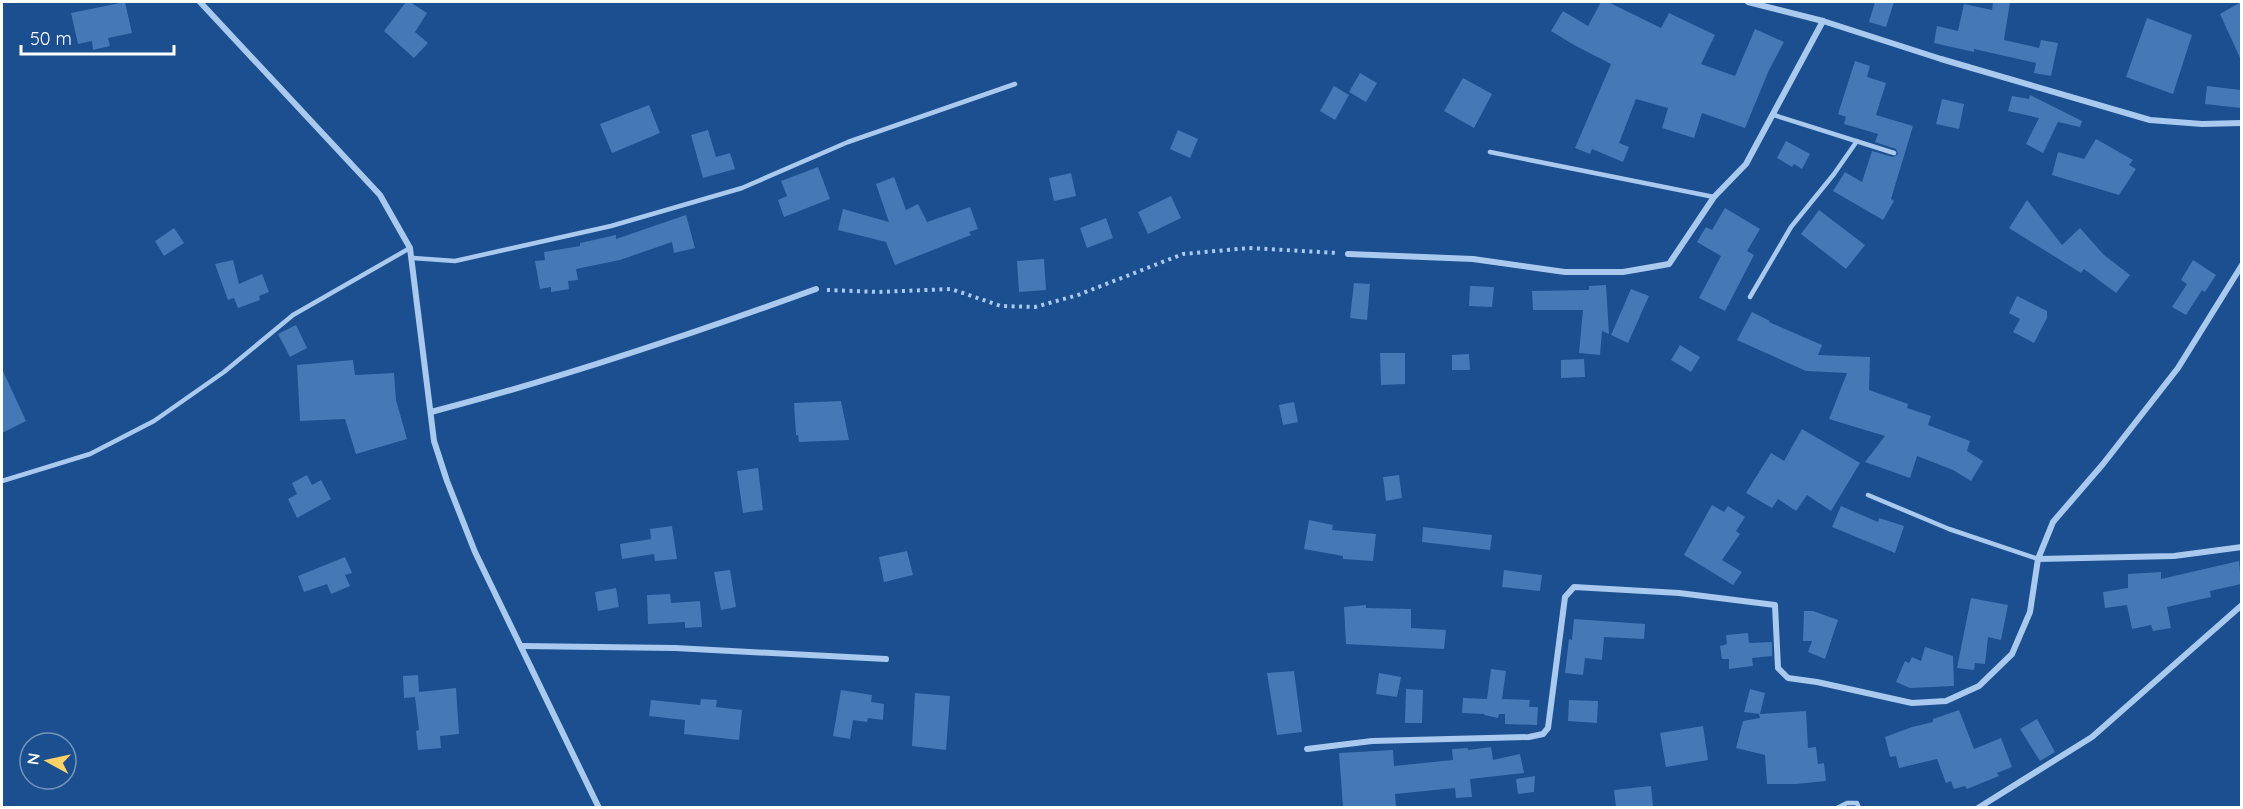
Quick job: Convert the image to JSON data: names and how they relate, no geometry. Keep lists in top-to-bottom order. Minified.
{"scale_bar":"50 m","north":"left"}
